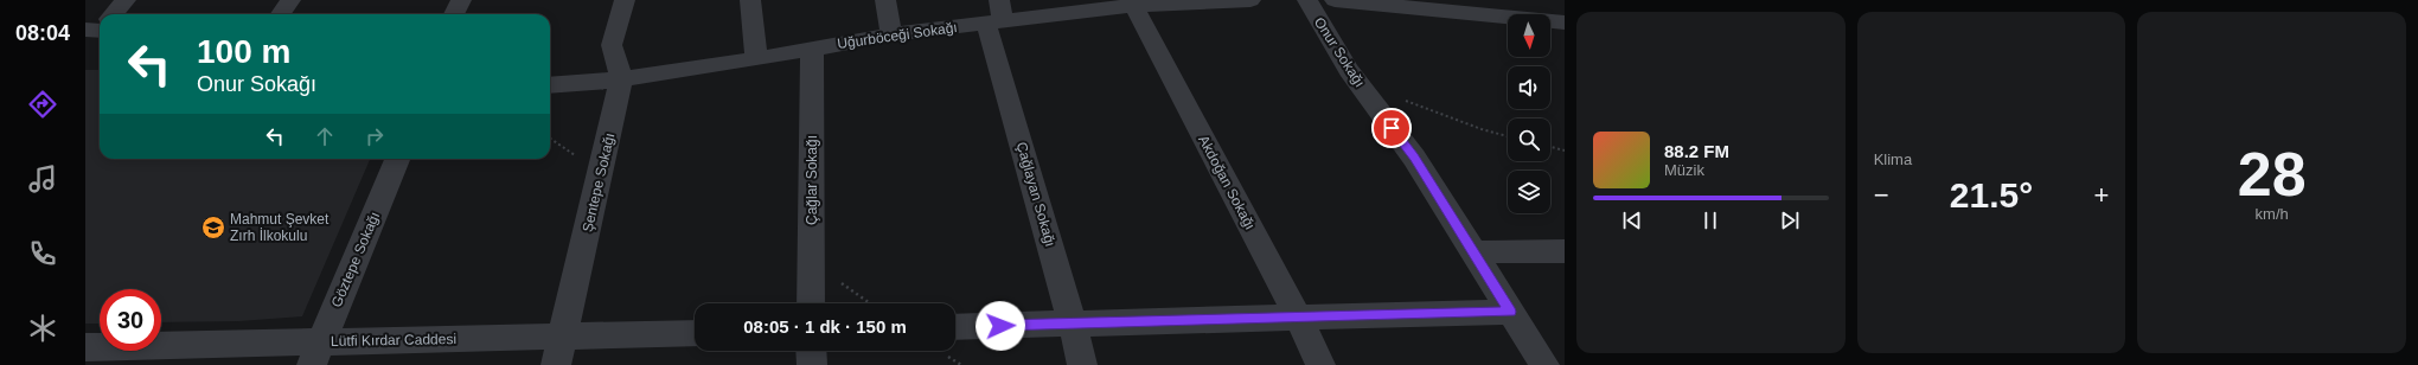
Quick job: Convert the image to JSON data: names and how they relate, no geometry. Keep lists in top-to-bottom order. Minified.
{"streets":{"street":["Uğurböceği Sokağı","Onur Sokağı","Çağlar Sokağı","Şentepe Sokağı","Akdoğan Sokağı","Çağlayan Sokağı","Göztepe Sokağı","Lütfi Kırdar Caddesi"]},"crossings":[["Uğurböceği Sokağı","Çağlar Sokağı"],["Uğurböceği Sokağı","Şentepe Sokağı"],["Uğurböceği Sokağı","Akdoğan Sokağı"],["Uğurböceği Sokağı","Çağlayan Sokağı"],["Şentepe Sokağı","Lütfi Kırdar Caddesi"],["Göztepe Sokağı","Lütfi Kırdar Caddesi"]],"places":{"school or university":["Mahmut Şevket Zırh İlkokulu"]},"north":"bottom","page":{"tabs":"08:04","tile":["Klima",["28","km/h"]],"turn":["100 m","Onur Sokağı"],"song":["88.2 FM","Müzik"],"heat":["−","21.5°","+"],"limit":"30","trip":"08:05 · 1 dk · 150 m"}}
